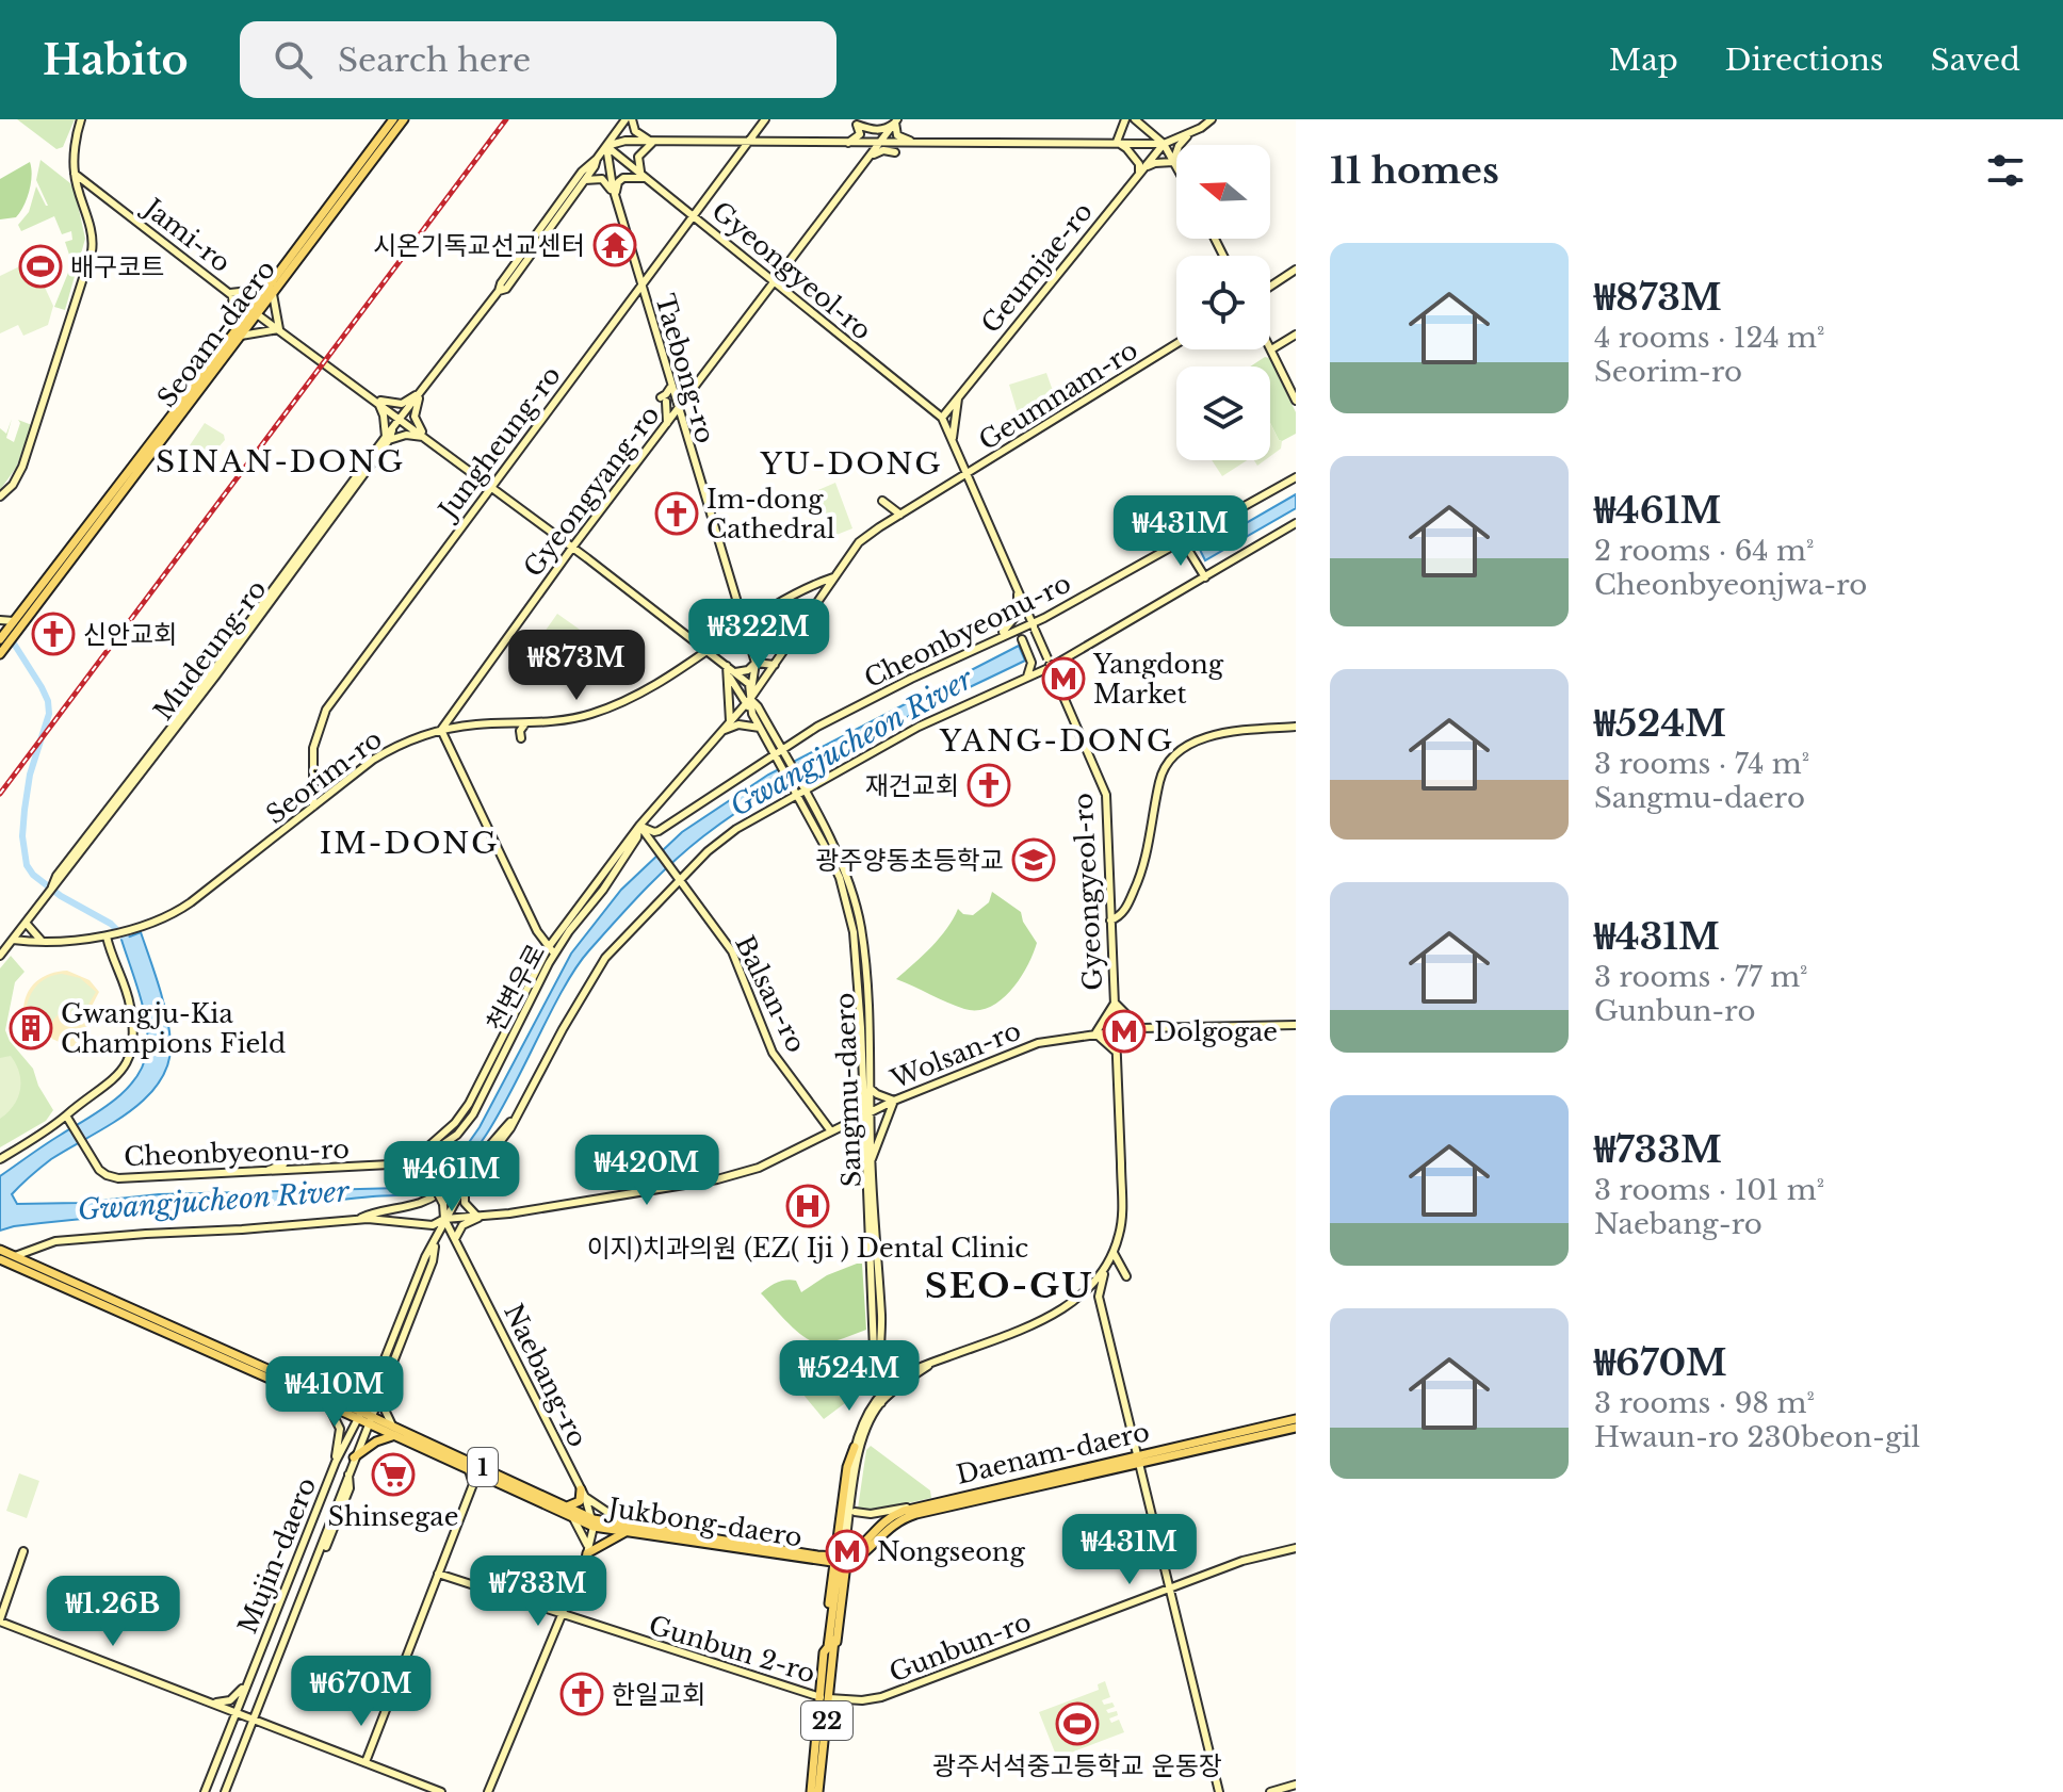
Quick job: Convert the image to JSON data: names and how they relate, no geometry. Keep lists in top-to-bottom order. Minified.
{"streets":{"main road":["Seoam-daero","Daenam-daero","1","Jukbong-daero","22"],"street":["Jami-ro","Geumjae-ro","Gyeongyeol-ro","Taebong-ro","Geumnam-ro","Jungheung-ro","Gyeongyang-ro","Cheonbyeonu-ro","Mudeung-ro","Seorim-ro","천변우로","Balsan-ro","Wolsan-ro","Sangmu-daero","Naebang-ro","Mujin-daero","Gunbun-ro","Gunbun 2-ro"]},"crossings":[["Jami-ro","Seoam-daero"],["Jami-ro","Jungheung-ro"],["Jami-ro","Gyeongyang-ro"],["Jami-ro","Mudeung-ro"],["Jami-ro","Seorim-ro"],["Geumjae-ro","Gyeongyeol-ro"],["Gyeongyeol-ro","Taebong-ro"],["Gyeongyeol-ro","Geumnam-ro"],["Gyeongyeol-ro","Jungheung-ro"],["Gyeongyeol-ro","Gyeongyang-ro"],["Gyeongyeol-ro","Cheonbyeonu-ro"],["Gyeongyeol-ro","Mudeung-ro"],["Gyeongyeol-ro","Wolsan-ro"],["Gyeongyeol-ro","Sangmu-daero"],["Taebong-ro","Geumnam-ro"],["Taebong-ro","Jungheung-ro"],["Taebong-ro","Gyeongyang-ro"],["Taebong-ro","Mudeung-ro"],["Taebong-ro","Seorim-ro"],["Geumnam-ro","Cheonbyeonu-ro"],["Geumnam-ro","Seorim-ro"],["Geumnam-ro","Balsan-ro"],["Jungheung-ro","Seorim-ro"],["Gyeongyang-ro","Seorim-ro"],["Cheonbyeonu-ro","천변우로"],["Cheonbyeonu-ro","Balsan-ro"],["Balsan-ro","Wolsan-ro"],["Wolsan-ro","Sangmu-daero"],["Wolsan-ro","Naebang-ro"],["Wolsan-ro","Mujin-daero"],["Sangmu-daero","Daenam-daero"],["Sangmu-daero","Jukbong-daero"],["Sangmu-daero","22"],["Naebang-ro","Jukbong-daero"],["Naebang-ro","Mujin-daero"],["Daenam-daero","Jukbong-daero"],["Daenam-daero","22"],["1","Jukbong-daero"],["Jukbong-daero","Mujin-daero"],["Jukbong-daero","22"],["Gunbun-ro","Gunbun 2-ro"],["Gunbun-ro","22"],["Gunbun 2-ro","22"]],"districts":["SINAN-DONG","YU-DONG","YANG-DONG","IM-DONG","SEO-GU"],"water":["Gwangjucheon River"],"places":{"temple":["시온기독교선교센터"],"sports":["배구코트","광주서석중고등학교 운동장"],"church":["Im-dong Cathedral","신안교회","재건교회","한일교회"],"metro station":["Yangdong Market","Dolgogae","Nongseong"],"school or university":["광주양동초등학교"],"building":["Gwangju-Kia Champions Field"],"hospital":["이지)치과의원 (EZ( Iji ) Dental Clinic"],"supermarket":["Shinsegae"]},"north":"left","page":{"header":"Habito","search":"Search here","nav":["Map","Directions","Saved"],"heading":"11 homes","list":[{"name":"₩873M","note":"4 rooms · 124 m² · Seorim-ro"},{"name":"₩461M","note":"2 rooms · 64 m² · Cheonbyeonjwa-ro"},{"name":"₩524M","note":"3 rooms · 74 m² · Sangmu-daero"},{"name":"₩431M","note":"3 rooms · 77 m² · Gunbun-ro"},{"name":"₩733M","note":"3 rooms · 101 m² · Naebang-ro"},{"name":"₩670M","note":"3 rooms · 98 m² · Hwaun-ro 230beon-gil"}],"price":["₩431M","₩322M","₩873M","₩420M","₩461M","₩524M","₩410M","₩431M","₩733M","₩1.26B","₩670M"]}}
